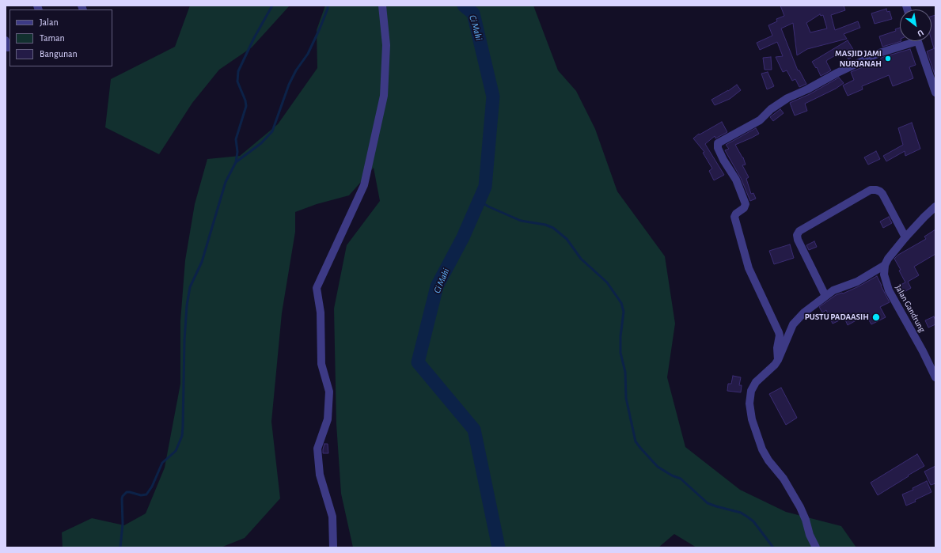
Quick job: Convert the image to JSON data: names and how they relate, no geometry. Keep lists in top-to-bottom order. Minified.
{"streets":{"street":["Jalan Gandrung"]},"water":["Ci Mahi"],"places":["MASJID JAMI NURJANAH","PUSTU PADAASIH"],"legend":["Jalan","Taman","Bangunan"],"north":"bottom right"}
